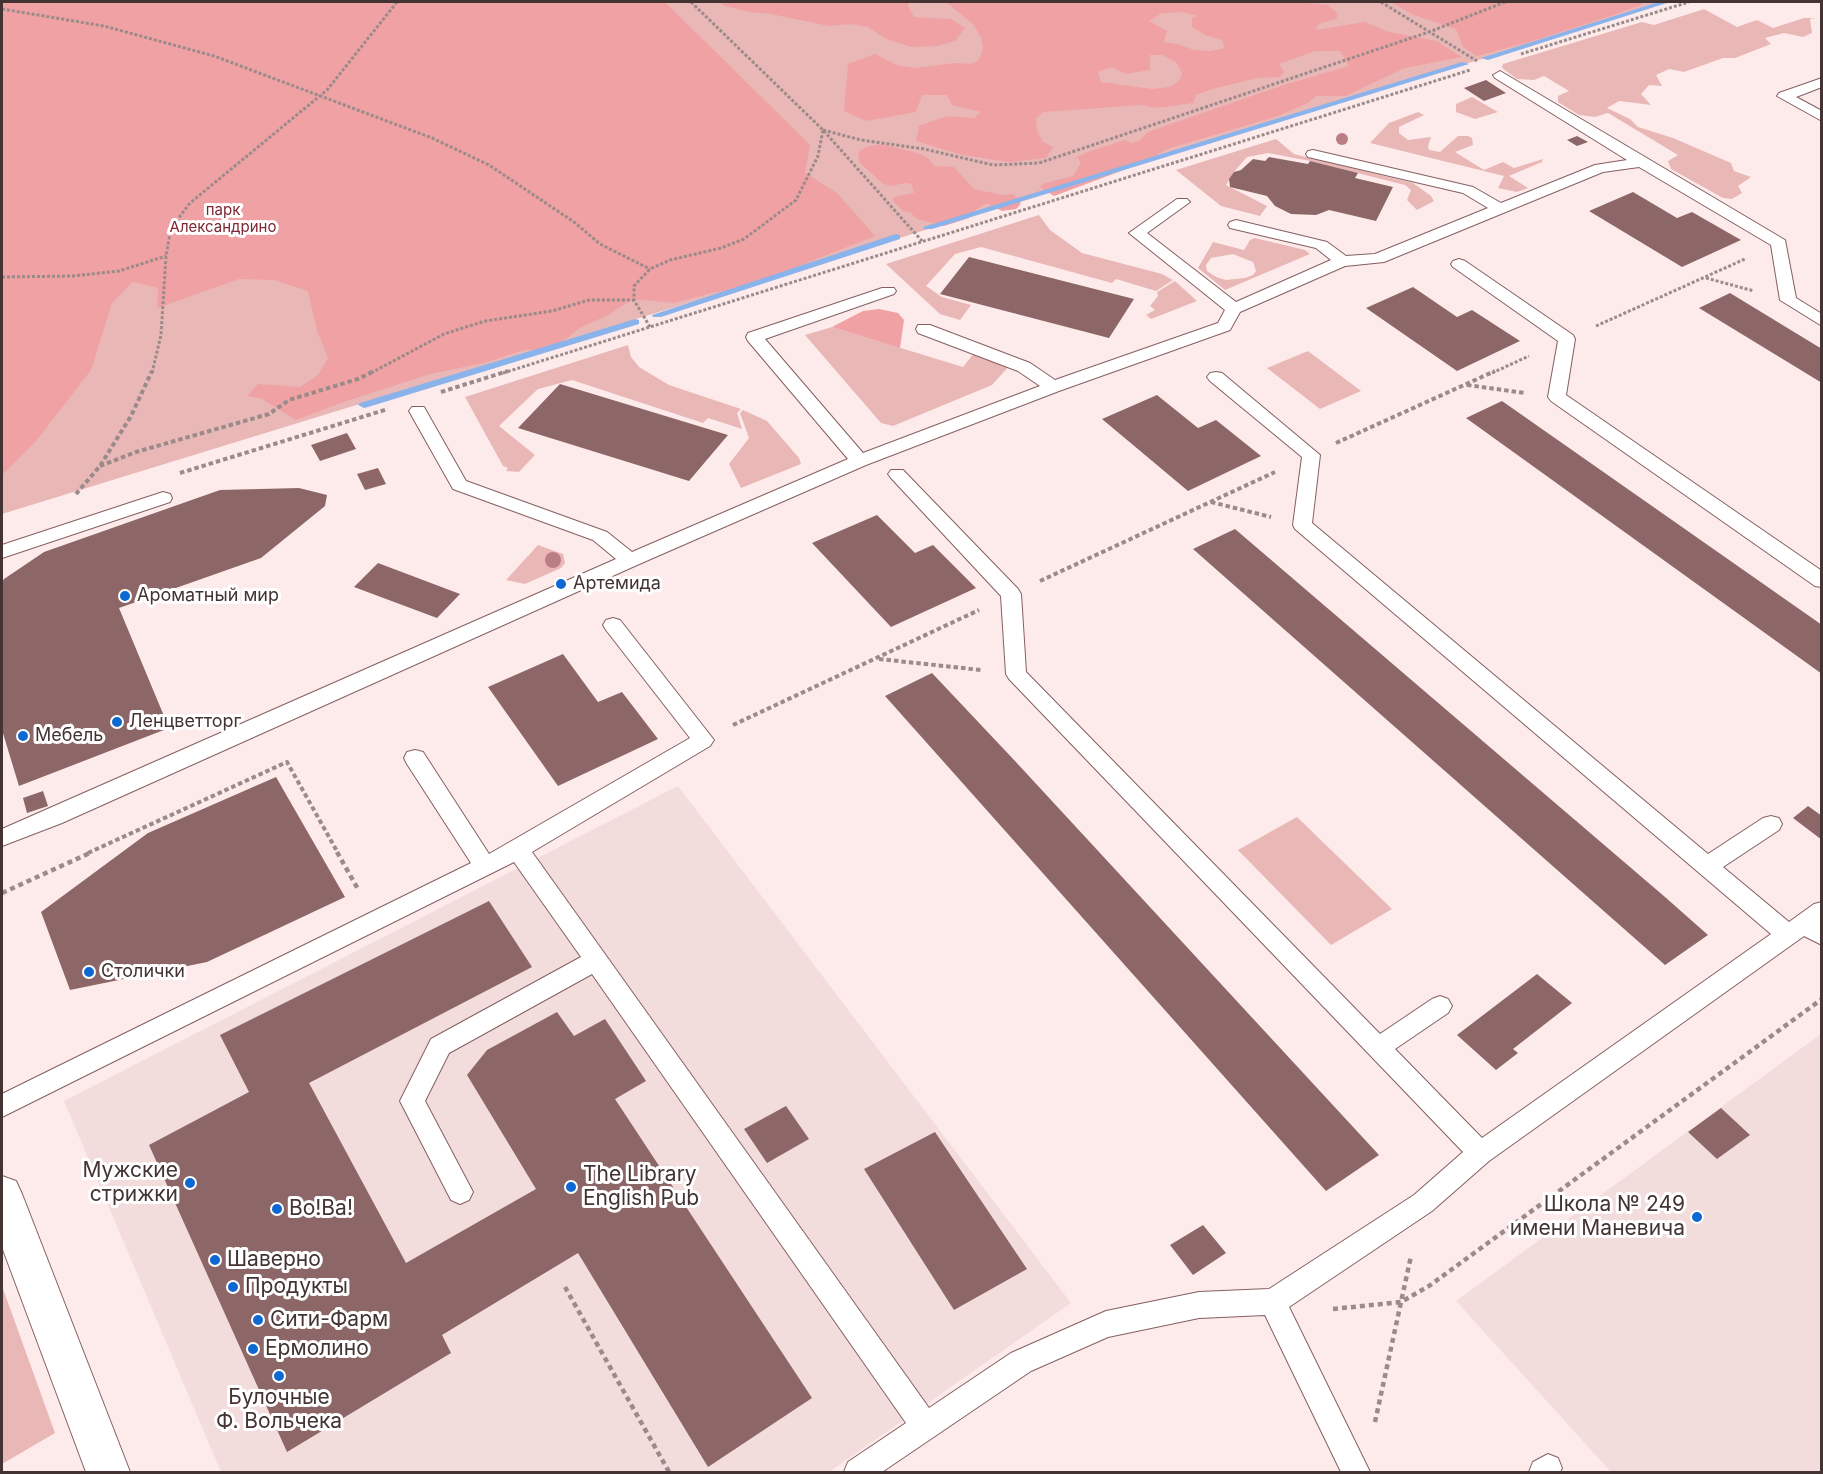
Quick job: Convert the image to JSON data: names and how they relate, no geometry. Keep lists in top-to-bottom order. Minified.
{"parks":["парк Александрино"],"places":["Артемида","Ароматный мир","Ленцветторг","Мебель","Столички","Мужские стрижки","The Library English Pub","Во!Ва!","Школа № 249 имени Маневича","Шаверно","Продукты","Сити-Фарм","Ермолино","Булочные Ф. Вольчека"]}
